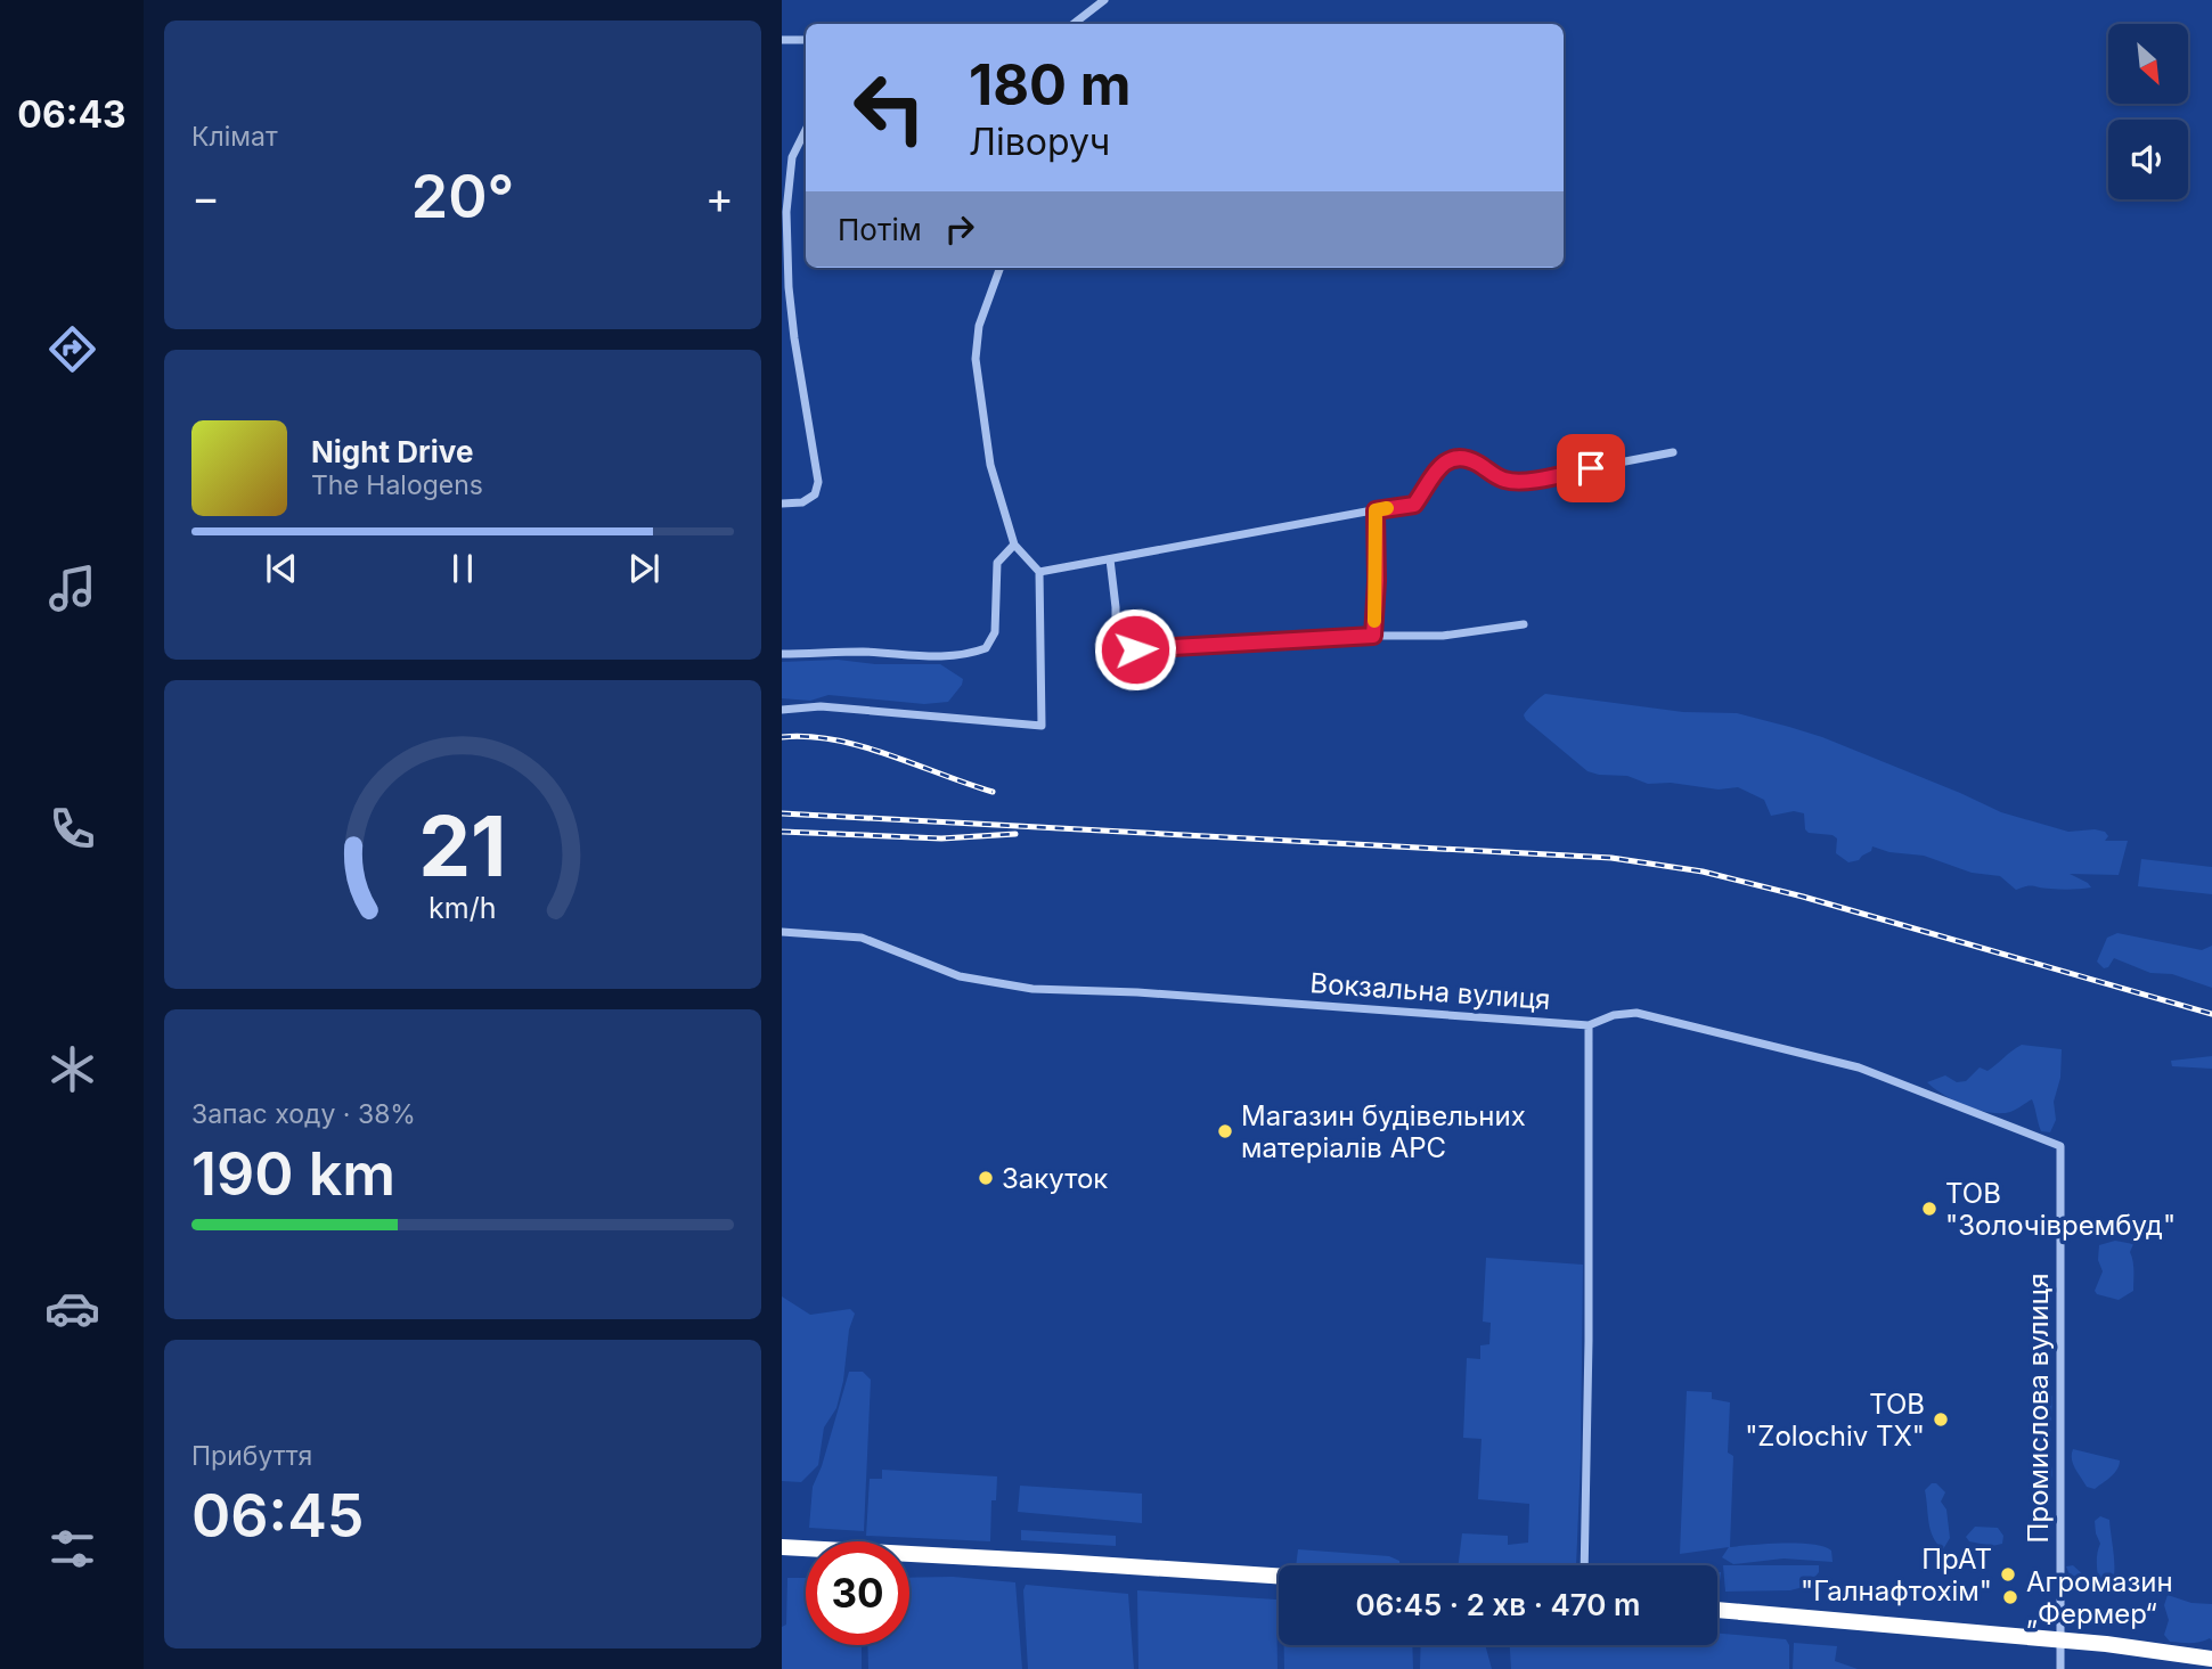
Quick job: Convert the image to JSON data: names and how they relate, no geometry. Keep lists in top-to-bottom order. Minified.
{"streets":{"street":["Вокзальна вулиця","Промислова вулиця"]},"crossings":[["Вокзальна вулиця","Промислова вулиця"]],"places":["Магазин будівельних матеріалів APC","Закуток","ТОВ \"Золочіврембуд\"","ТОВ \"Zolochiv TX\"","ПрАТ \"Галнафтохім\"","Агромазин „Фермер“"],"north":"bottom right","page":{"tabs":"06:43","tile":["Клімат",["Запас ходу · 38%","190 km"],["Прибуття","06:45"]],"turn":["180 m","Ліворуч"],"heat":["−","20°","+"],"then":"Потім","song":["Night Drive","The Halogens"],"limit":"30","trip":"06:45 · 2 хв · 470 m","gauge":["21","km/h"]}}
